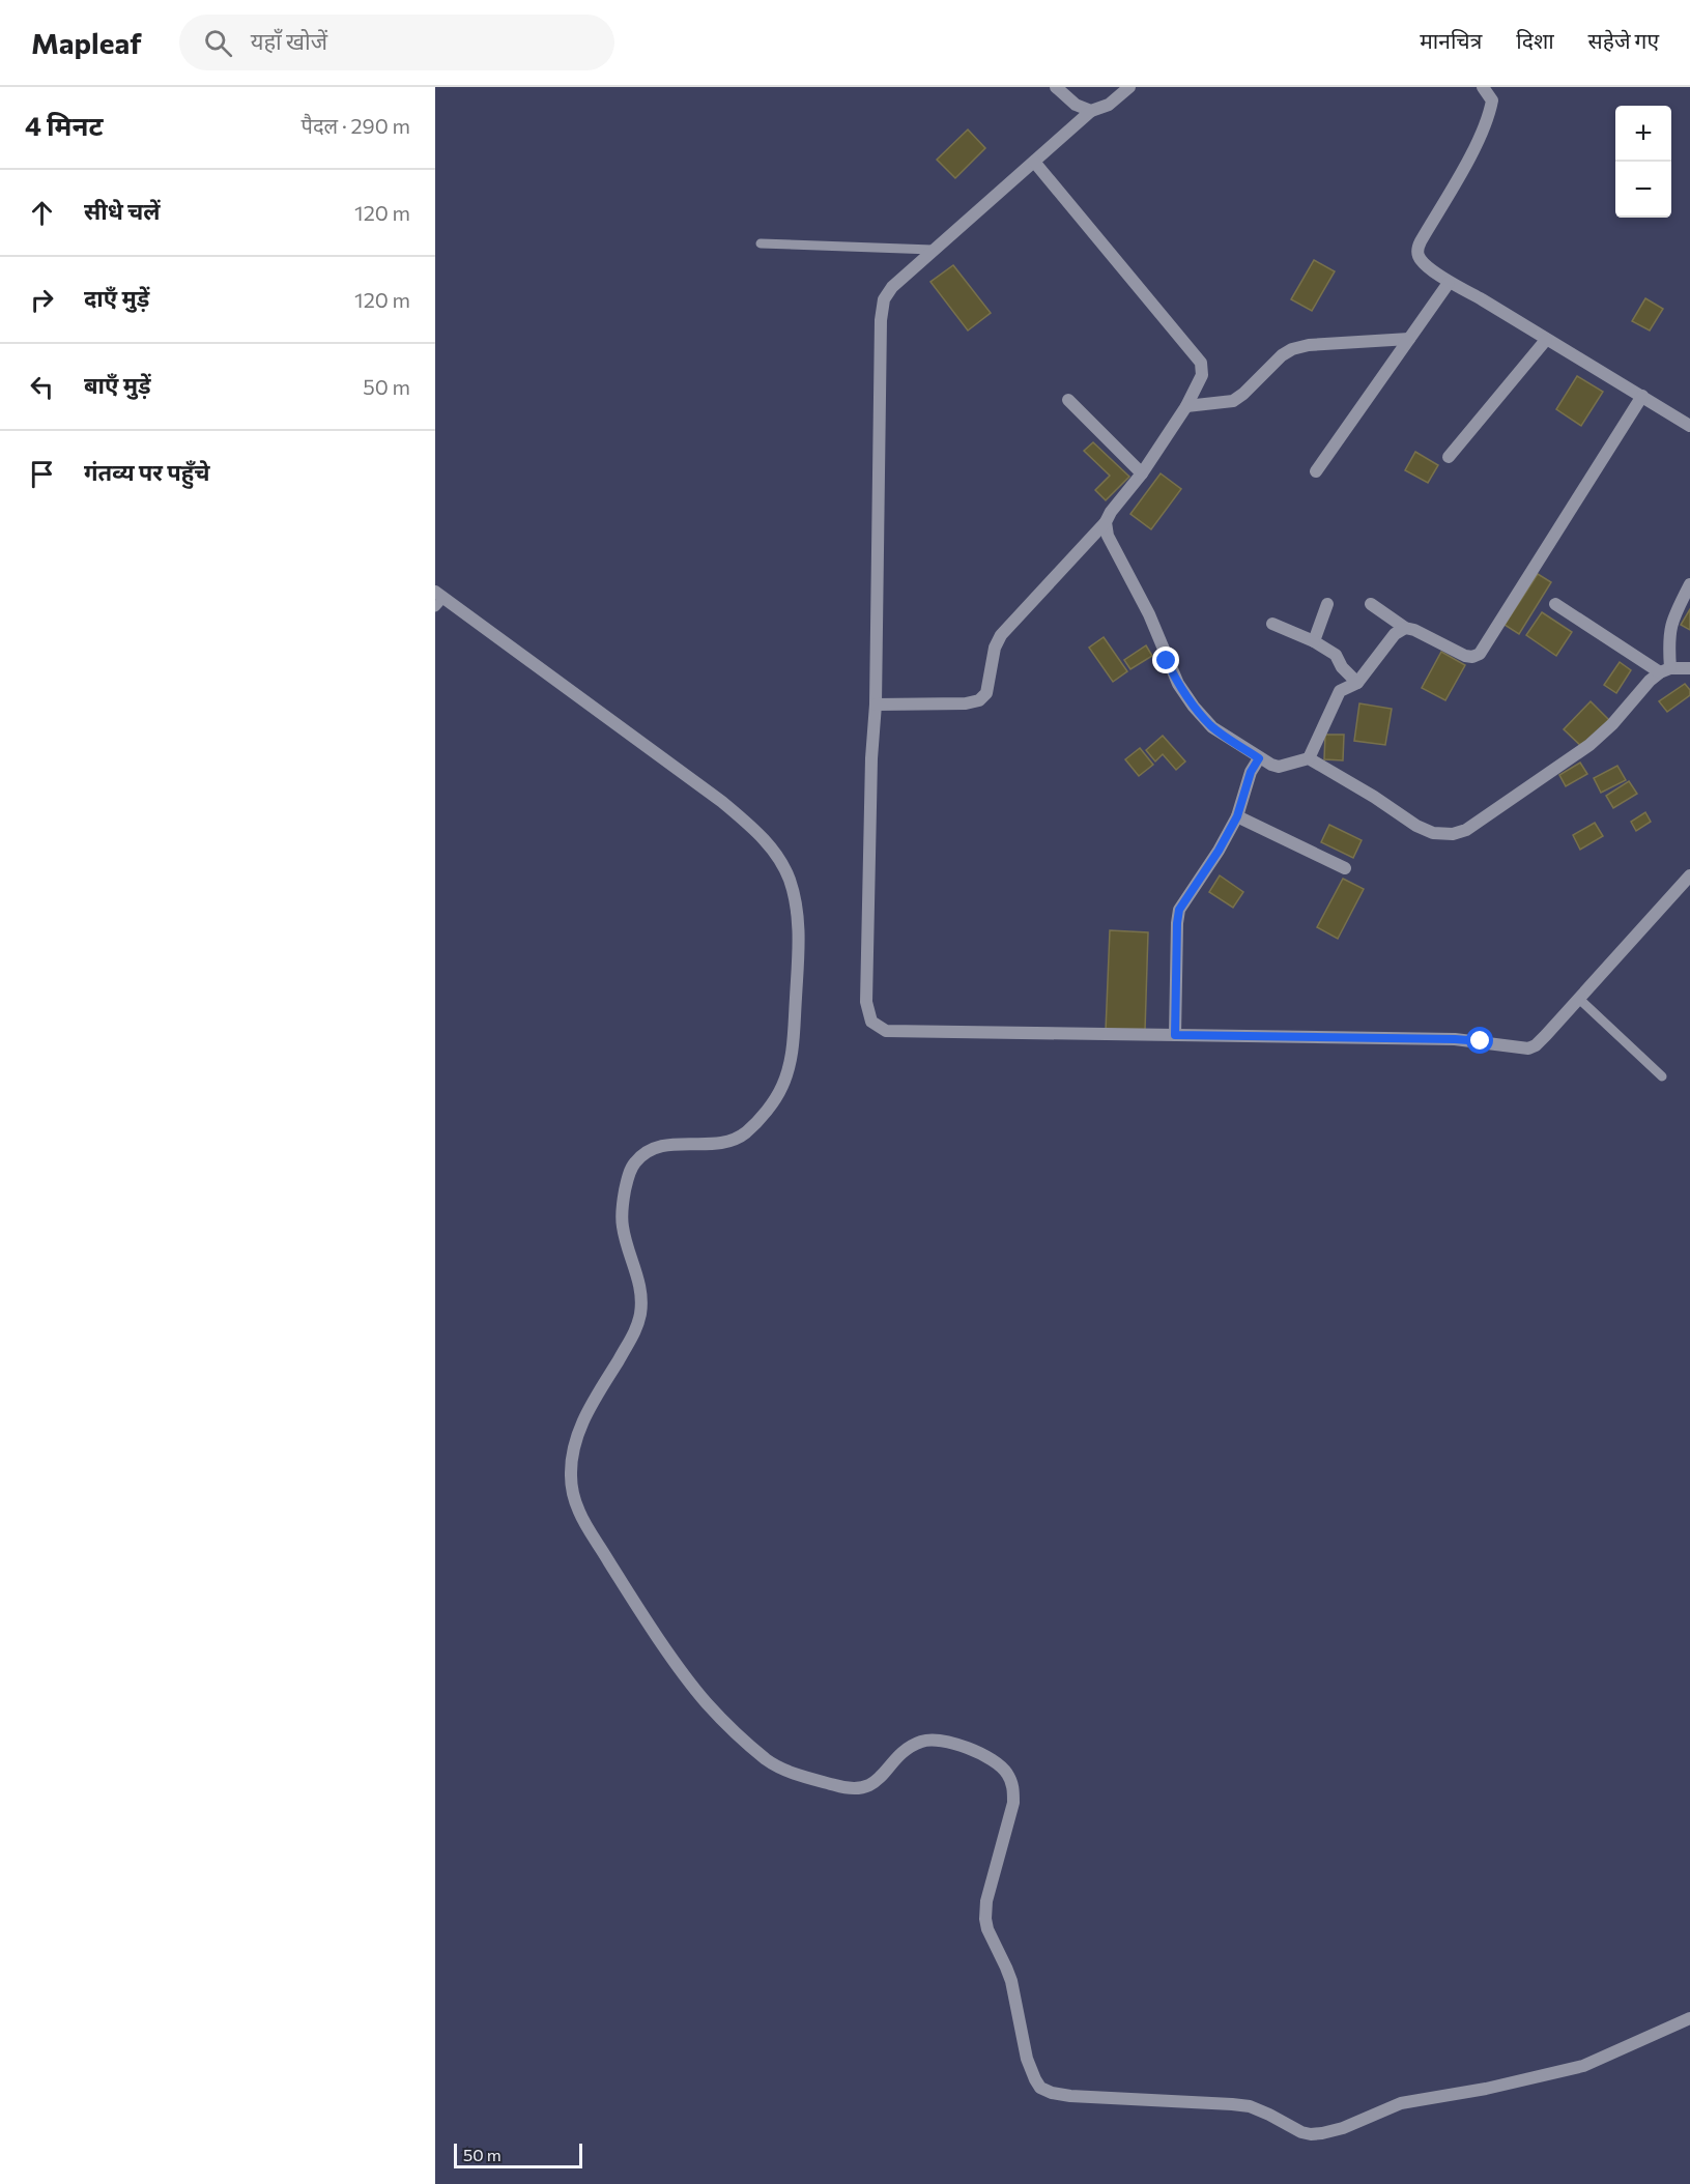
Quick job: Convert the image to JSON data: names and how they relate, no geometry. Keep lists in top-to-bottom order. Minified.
{"scale_bar":"50 m","page":{"header":"Mapleaf","search":"यहाँ खोजें","nav":["मानचित्र","दिशा","सहेजे गए"],"heading":["4 मिनट","पैदल · 290 m"],"map_buttons":["+","−"],"list":[["सीधे चलें","120 m"],["दाएँ मुड़ें","120 m"],["बाएँ मुड़ें","50 m"],"गंतव्य पर पहुँचे"],"scale":"50 m"}}
